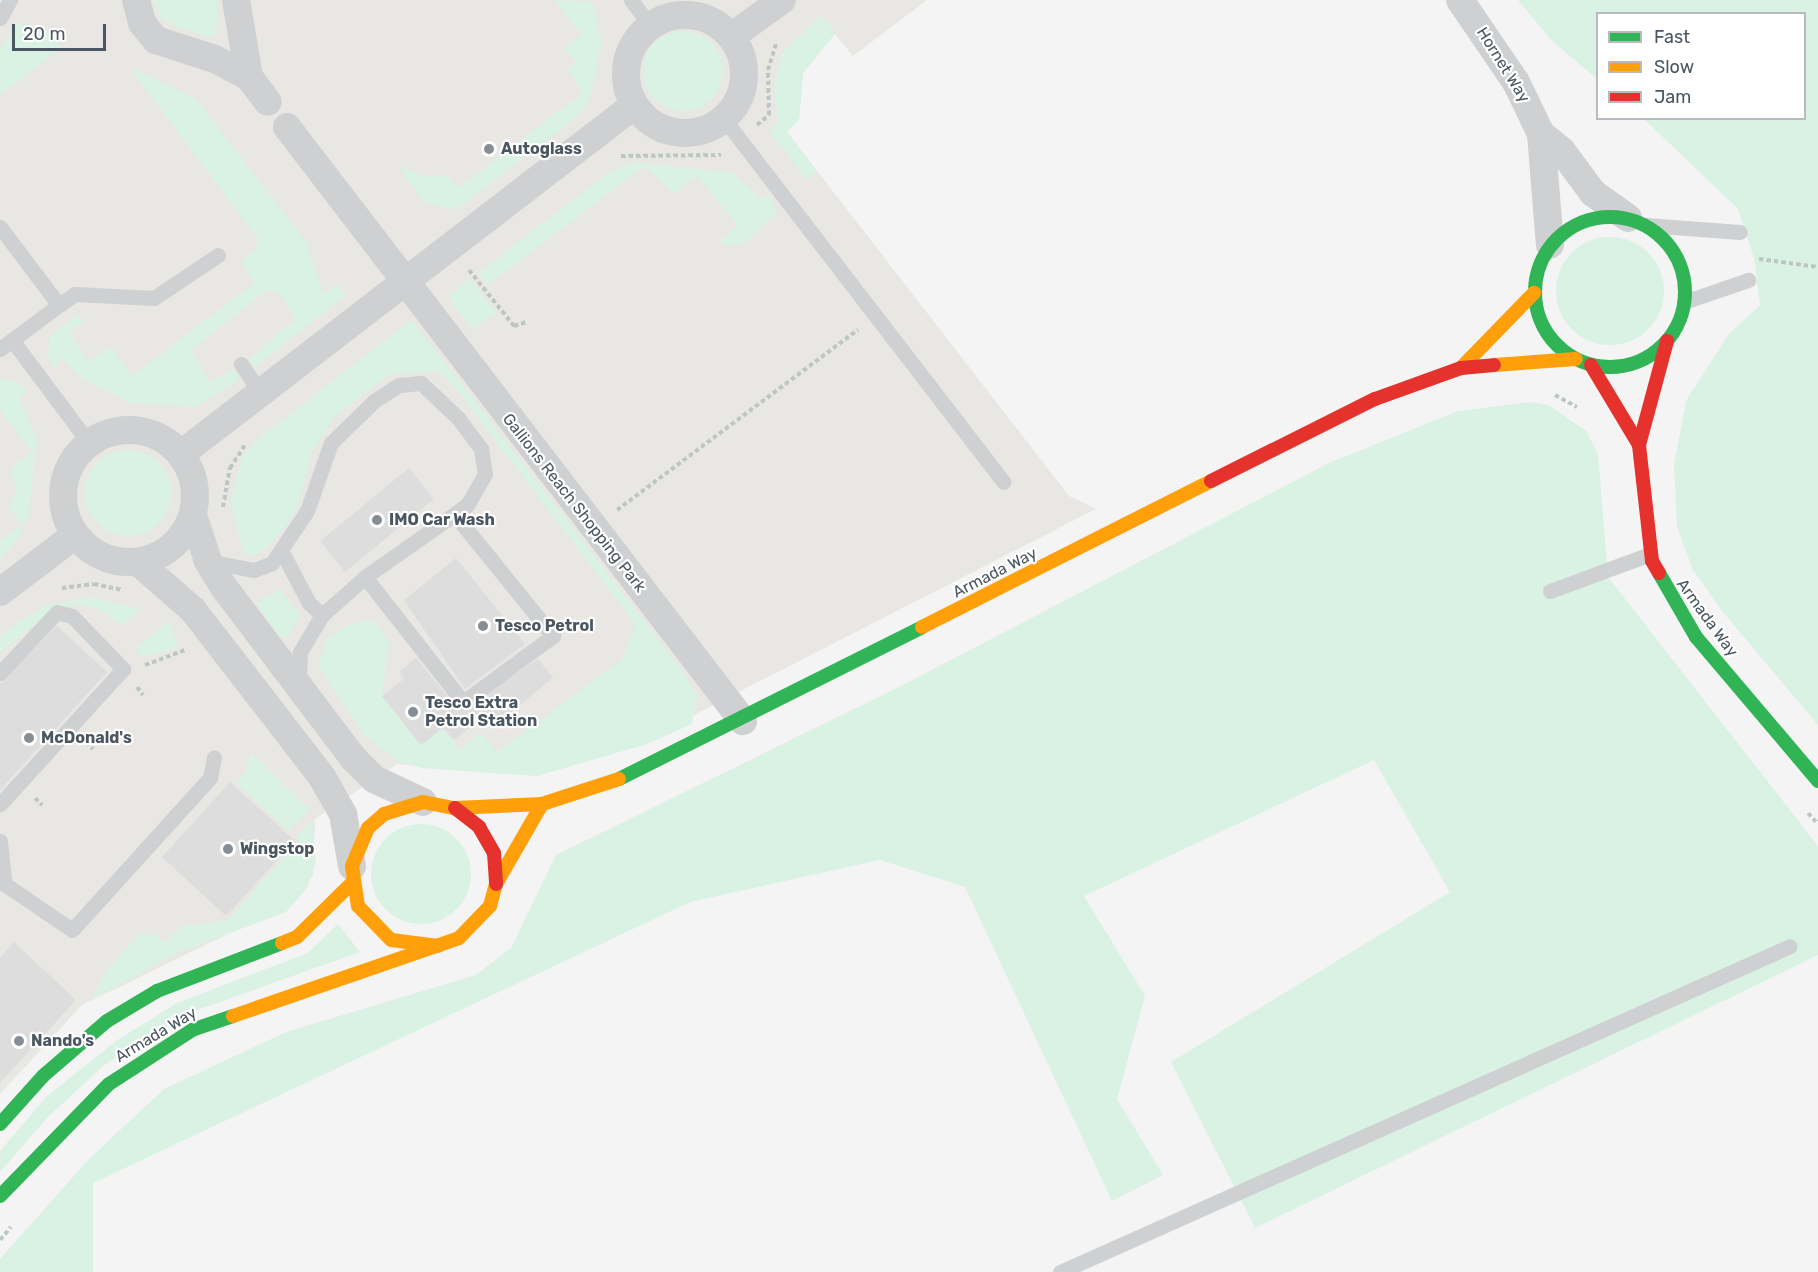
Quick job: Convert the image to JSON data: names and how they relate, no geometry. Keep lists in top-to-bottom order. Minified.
{"streets":{"street":["Hornet Way","Gallions Reach Shopping Park","Armada Way"]},"crossings":[["Hornet Way","Armada Way"],["Gallions Reach Shopping Park","Armada Way"]],"places":["Autoglass","IMO Car Wash","Tesco Petrol","Tesco Extra Petrol Station","McDonald's","Wingstop","Nando's"],"legend":["Fast","Slow","Jam"],"scale_bar":"20 m"}
